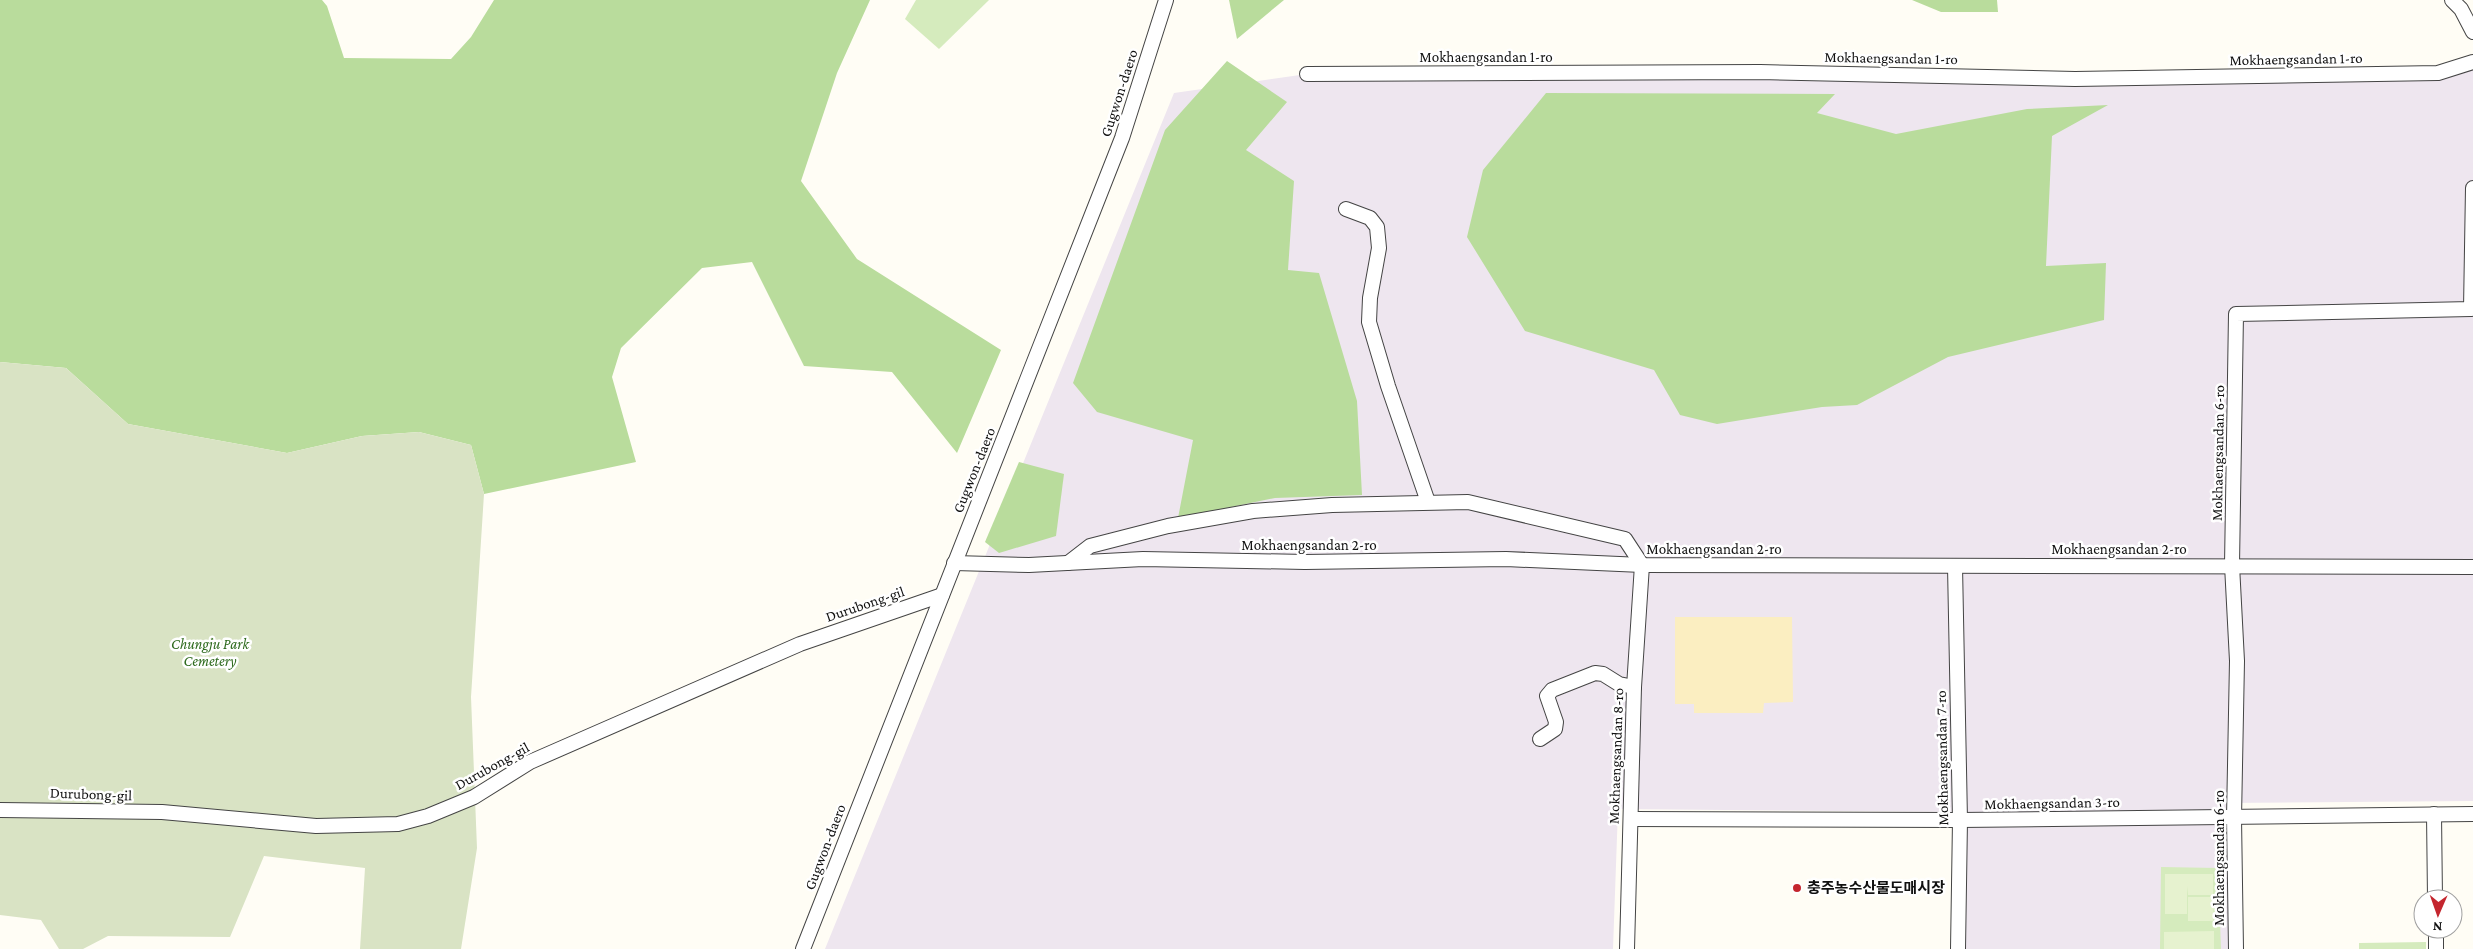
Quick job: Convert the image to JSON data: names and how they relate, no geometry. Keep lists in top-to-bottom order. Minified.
{"streets":{"street":["Mokhaengsandan 1-ro","Gugwon-daero","Mokhaengsandan 6-ro","Mokhaengsandan 2-ro","Durubong-gil","Mokhaengsandan 8-ro","Mokhaengsandan 7-ro","Mokhaengsandan 3-ro"]},"crossings":[["Gugwon-daero","Mokhaengsandan 2-ro"],["Gugwon-daero","Durubong-gil"],["Mokhaengsandan 6-ro","Mokhaengsandan 2-ro"],["Mokhaengsandan 6-ro","Mokhaengsandan 3-ro"],["Mokhaengsandan 2-ro","Mokhaengsandan 8-ro"],["Mokhaengsandan 2-ro","Mokhaengsandan 7-ro"],["Mokhaengsandan 8-ro","Mokhaengsandan 3-ro"],["Mokhaengsandan 7-ro","Mokhaengsandan 3-ro"]],"parks":["Chungju Park Cemetery"],"places":["충주농수산물도매시장"],"north":"bottom"}
